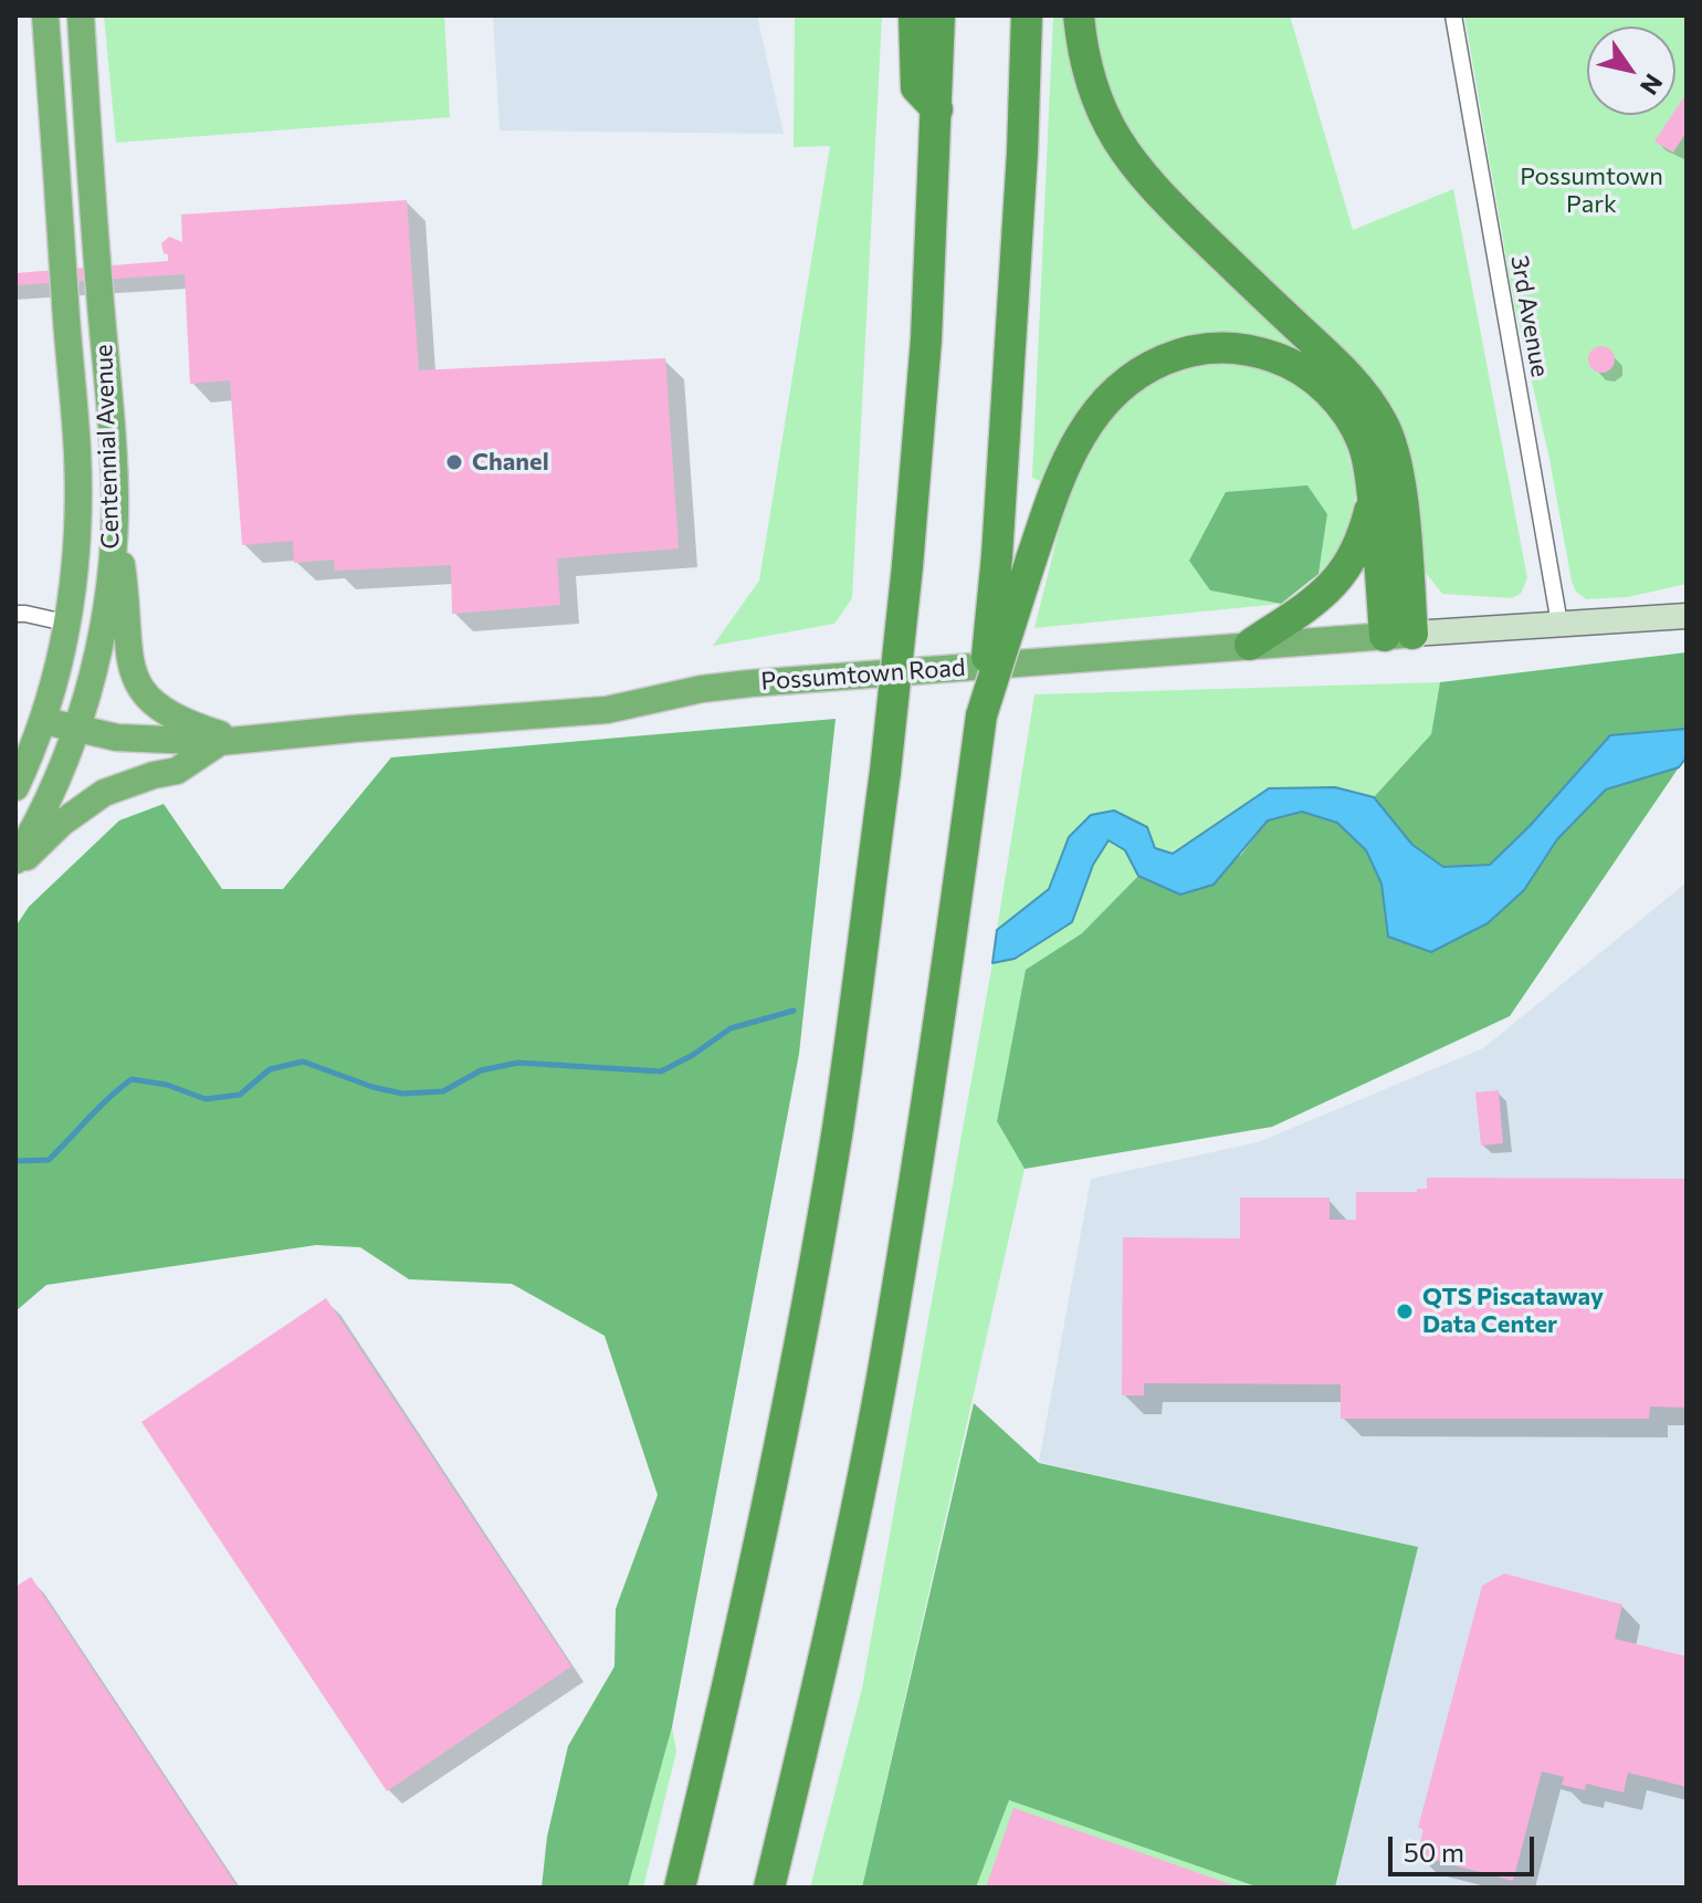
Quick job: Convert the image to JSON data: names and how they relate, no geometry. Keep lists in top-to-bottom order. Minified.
{"streets":{"highway":["Centennial Avenue","Possumtown Road"],"street":["3rd Avenue"]},"crossings":[["3rd Avenue","Possumtown Road"],["Centennial Avenue","Possumtown Road"]],"parks":["Possumtown Park"],"places":["Chanel","QTS Piscataway Data Center"],"scale_bar":"50 m","north":"bottom right"}
